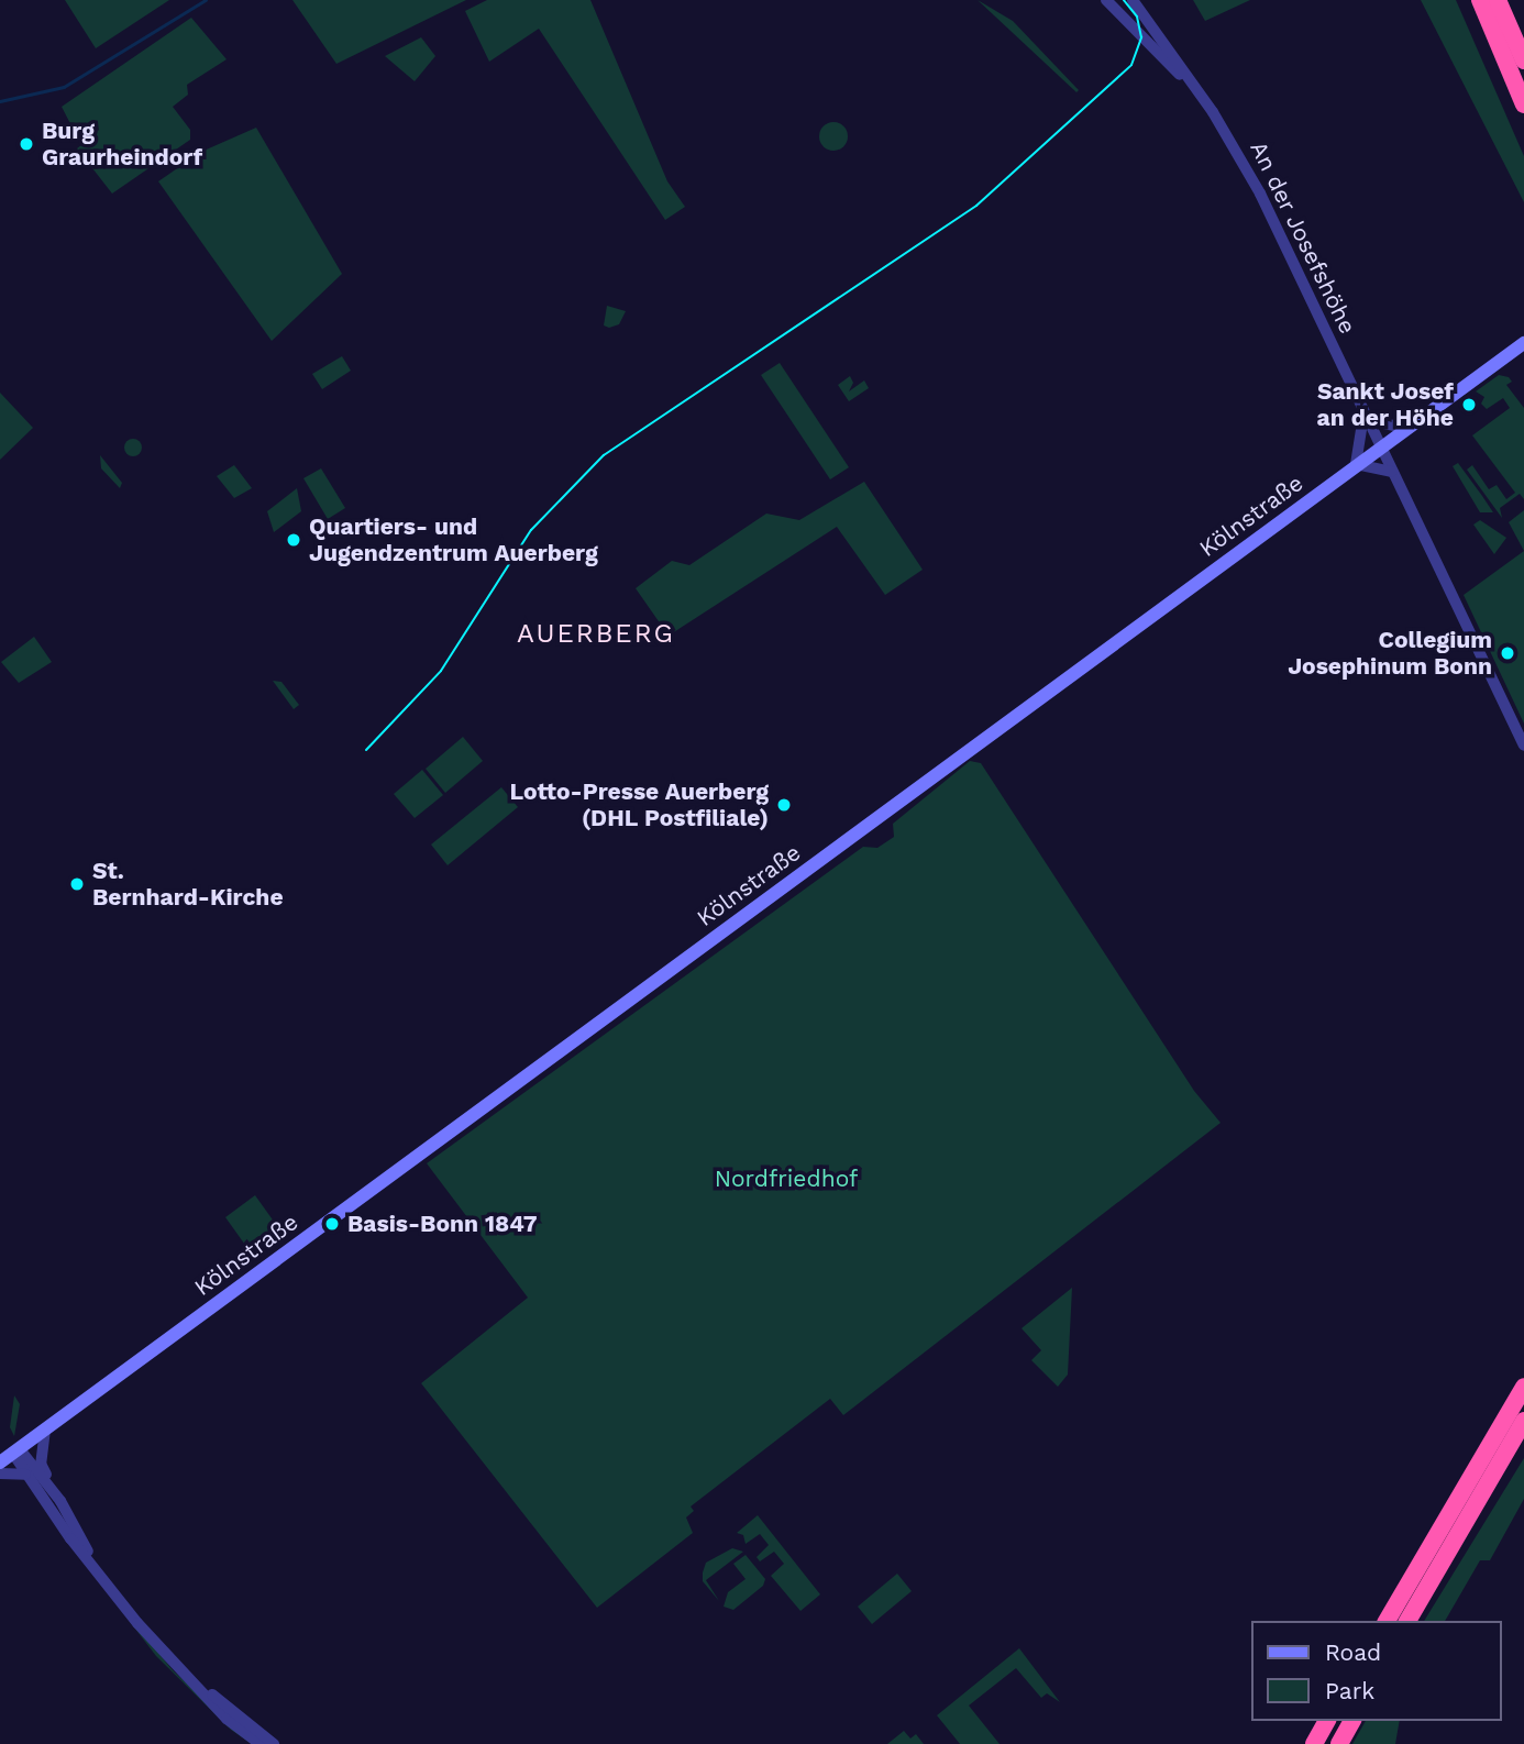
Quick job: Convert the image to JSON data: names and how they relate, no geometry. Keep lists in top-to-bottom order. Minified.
{"streets":{"main road":["Kölnstraße"],"street":["An der Josefshöhe"]},"crossings":[["An der Josefshöhe","Kölnstraße"]],"districts":["AUERBERG"],"parks":["Nordfriedhof"],"places":["Burg Graurheindorf","Sankt Josef an der Höhe","Quartiers- und Jugendzentrum Auerberg","Collegium Josephinum Bonn","Lotto-Presse Auerberg (DHL Postfiliale)","St. Bernhard-Kirche","Basis-Bonn 1847"],"legend":["Road","Park"]}
